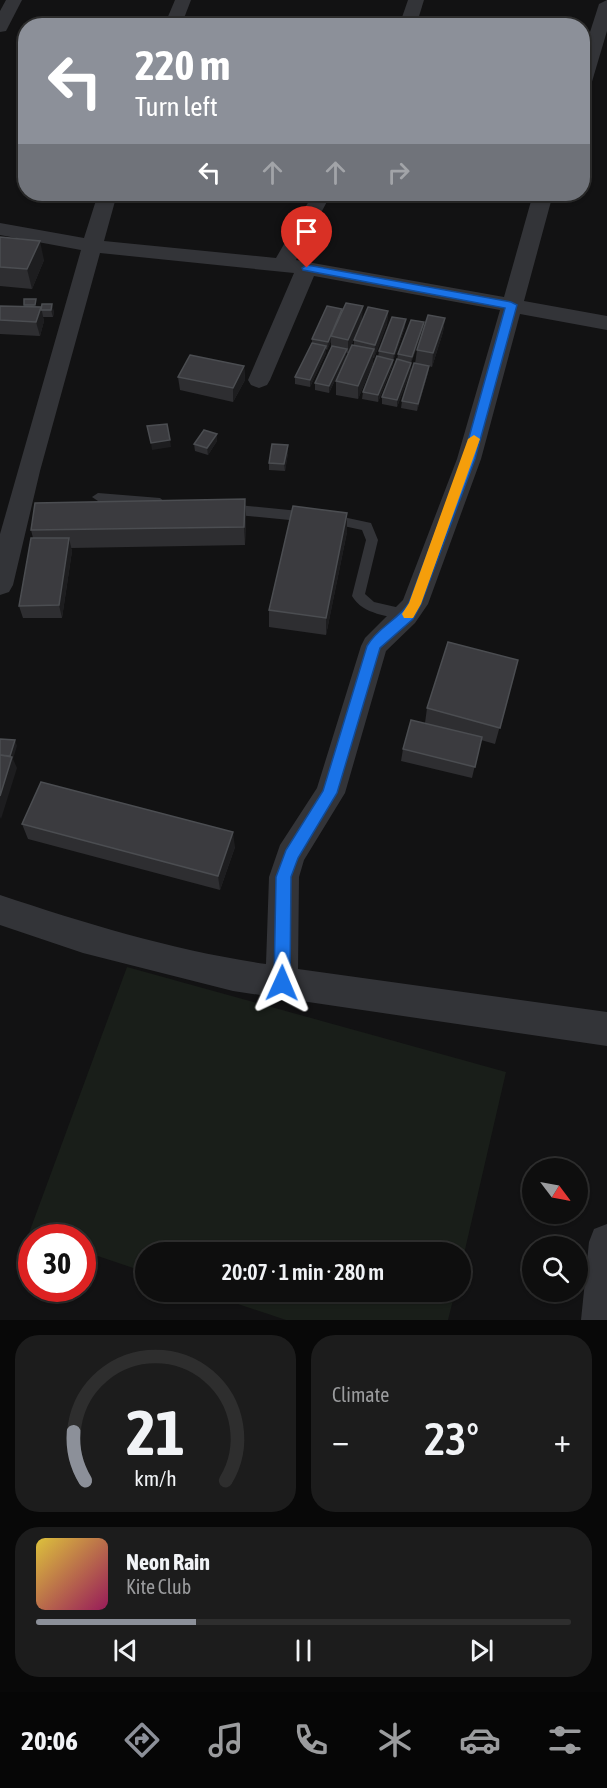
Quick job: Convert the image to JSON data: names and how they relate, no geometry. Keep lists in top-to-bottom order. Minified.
{"north":"bottom right","page":{"turn":["220 m","Turn left"],"limit":"30","trip":"20:07 · 1 min · 280 m","tile":"Climate","heat":["−","23°","+"],"song":["Neon Rain","Kite Club"],"tabs":"20:06","gauge":["21","km/h"]}}
